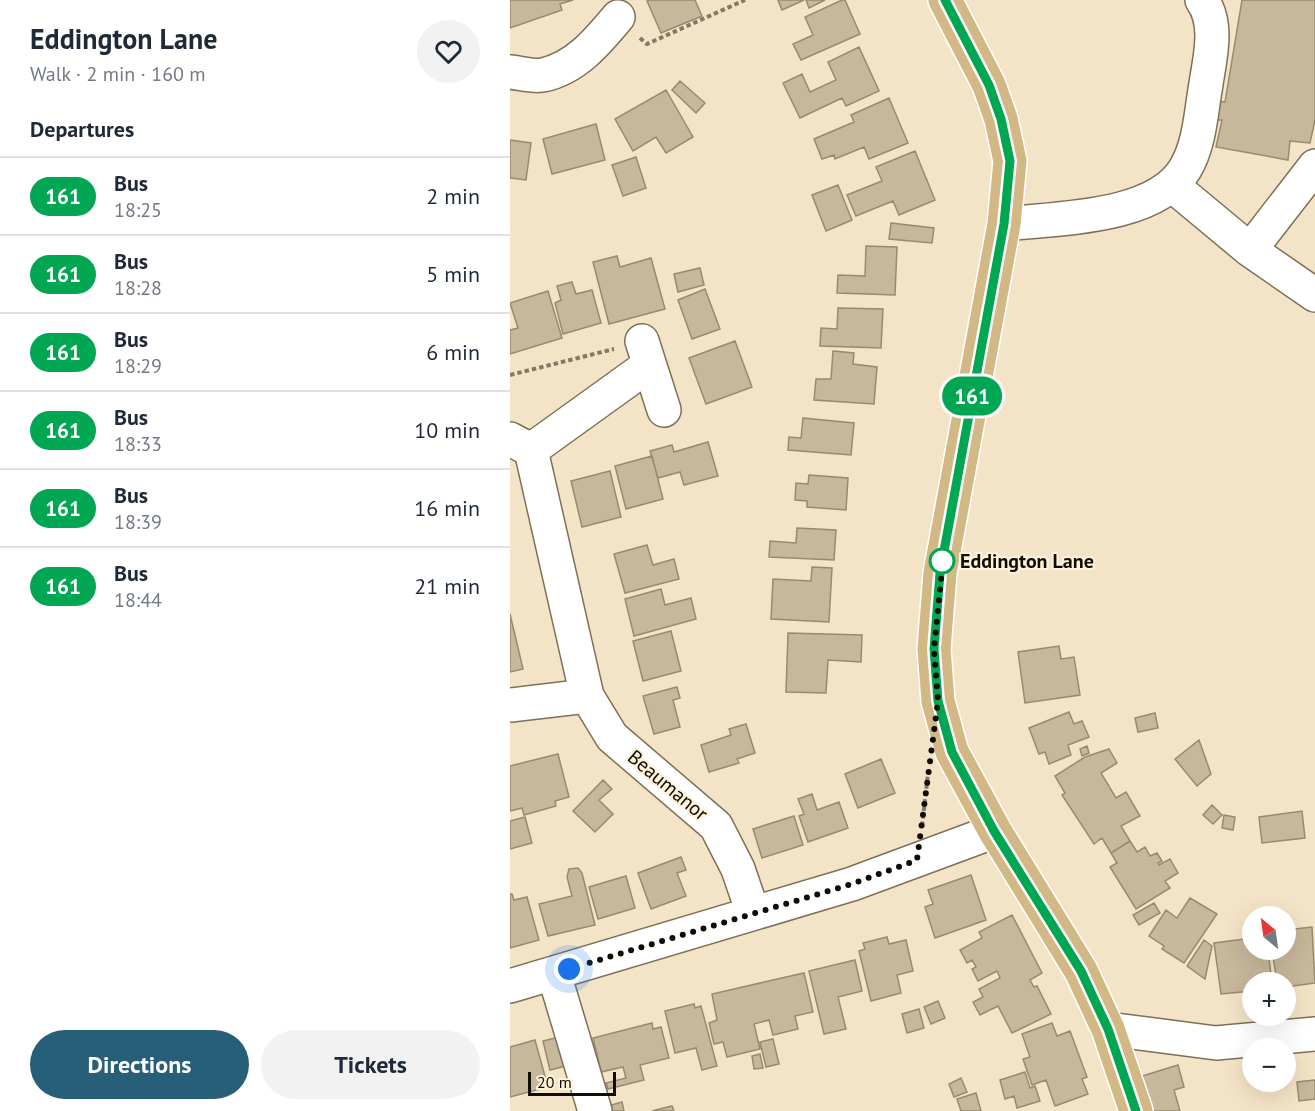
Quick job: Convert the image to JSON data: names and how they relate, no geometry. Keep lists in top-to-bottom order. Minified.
{"streets":{"street":["Beaumanor"]},"places":["Eddington Lane"],"lines":["bus line 161"],"scale_bar":"20 m","north":"top left","page":{"heading":[["Eddington Lane","Walk · 2 min · 160 m"],"Departures"],"on_map":"161","list":[{"mark":"161","name":"Bus","note":"18:25","value":"2 min"},{"mark":"161","name":"Bus","note":"18:28","value":"5 min"},{"mark":"161","name":"Bus","note":"18:29","value":"6 min"},{"mark":"161","name":"Bus","note":"18:33","value":"10 min"},{"mark":"161","name":"Bus","note":"18:39","value":"16 min"},{"mark":"161","name":"Bus","note":"18:44","value":"21 min"}],"map_buttons":["+","−"],"buttons":["Directions","Tickets"],"scale":"20 m"}}
